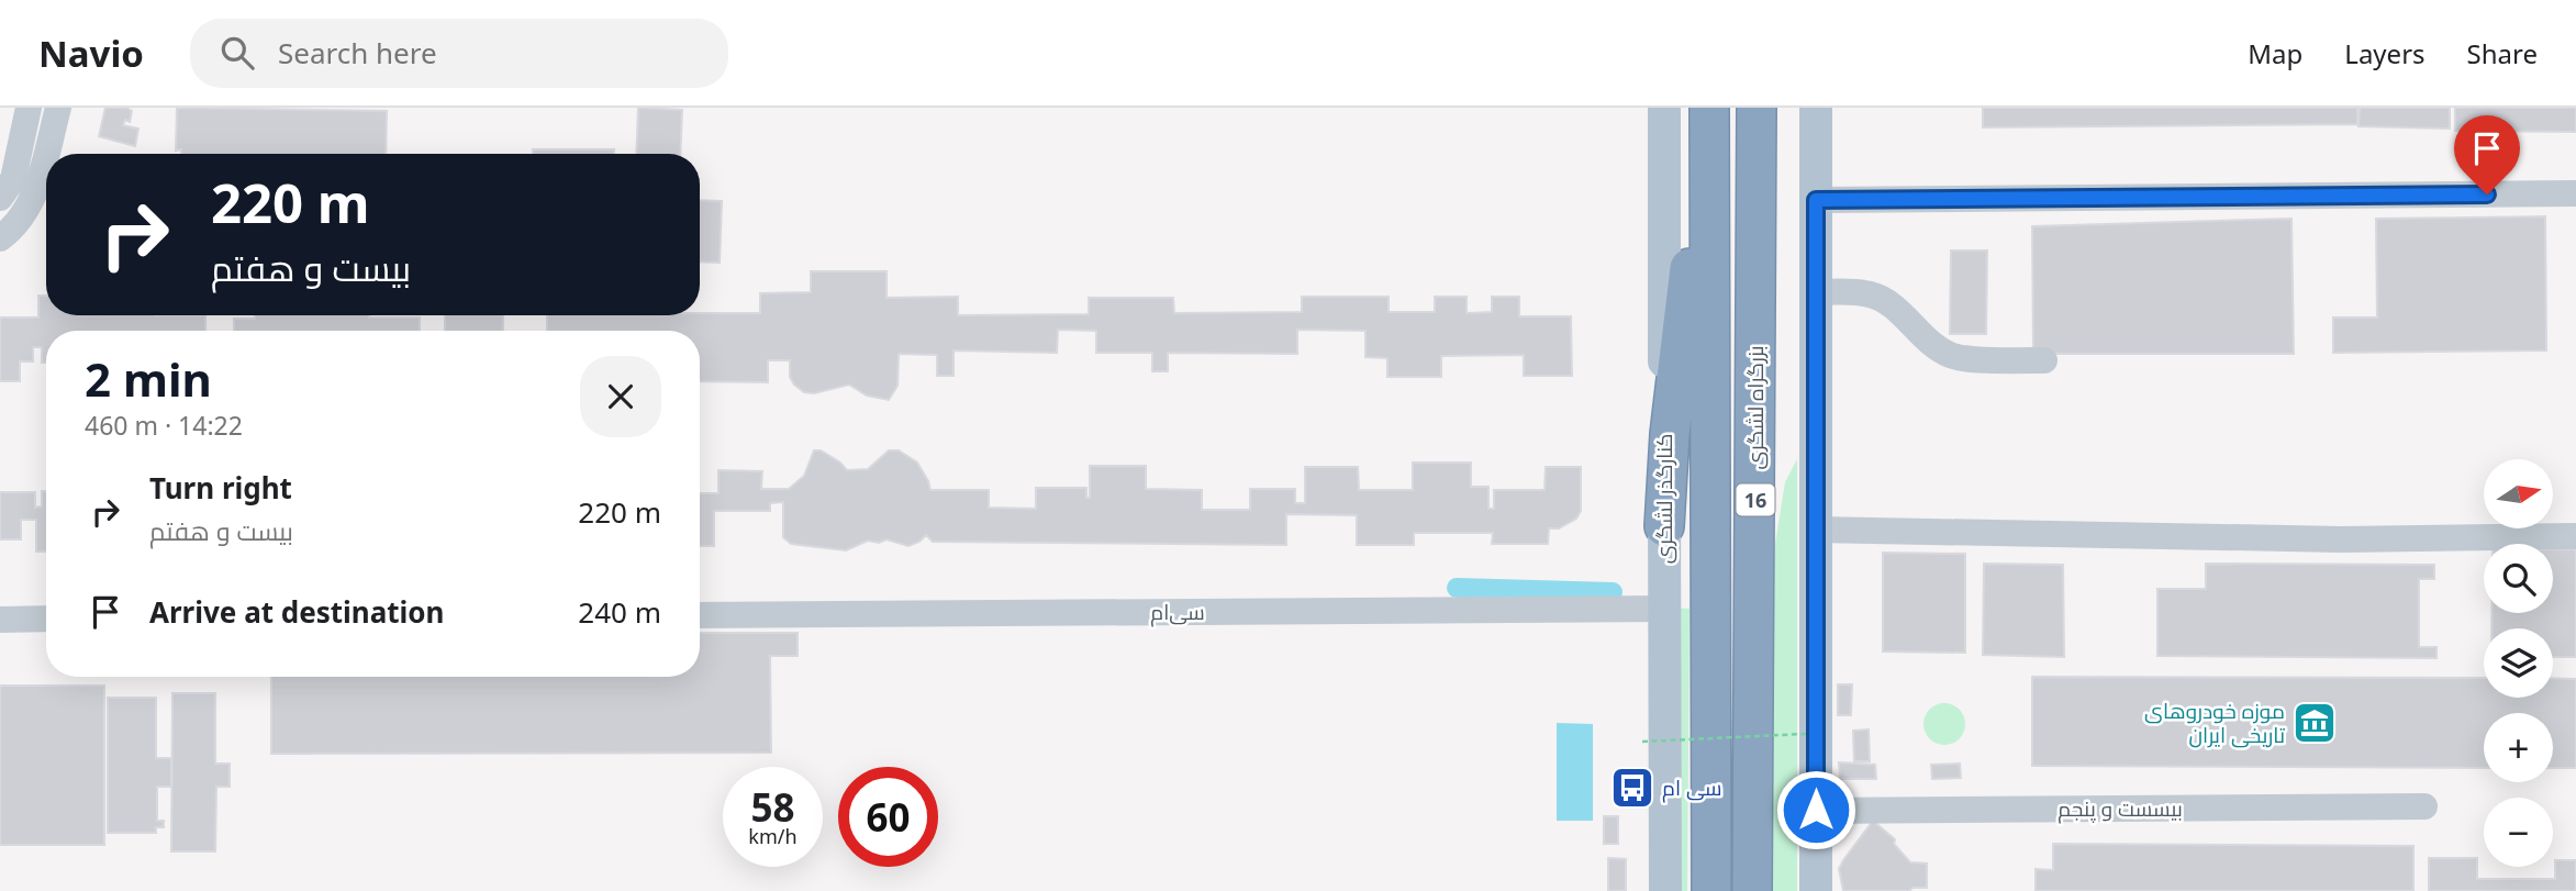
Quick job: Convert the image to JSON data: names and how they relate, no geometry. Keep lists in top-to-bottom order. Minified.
{"streets":{"highway":["بزرگراه لشگری","16"],"main road":["کنارگذر لشگری"],"street":["سی‌ام","بیسست و پنجم"]},"crossings":[["کنارگذر لشگری","سی‌ام"]],"places":{"museum":["موزه خودروهای تاریخی ایران"],"bus stop":["سی ام"]},"north":"right","page":{"header":"Navio","search":"Search here","nav":["Map","Layers","Share"],"turn":["220 m","بیست و هفتم"],"heading":["2 min","460 m · 14:22"],"map_buttons":["+","−"],"list":[{"name":"Turn right","note":"بیست و هفتم","value":"220 m"},{"name":"Arrive at destination","value":"240 m"}],"speed":"58 km/h","limit":"60"}}
